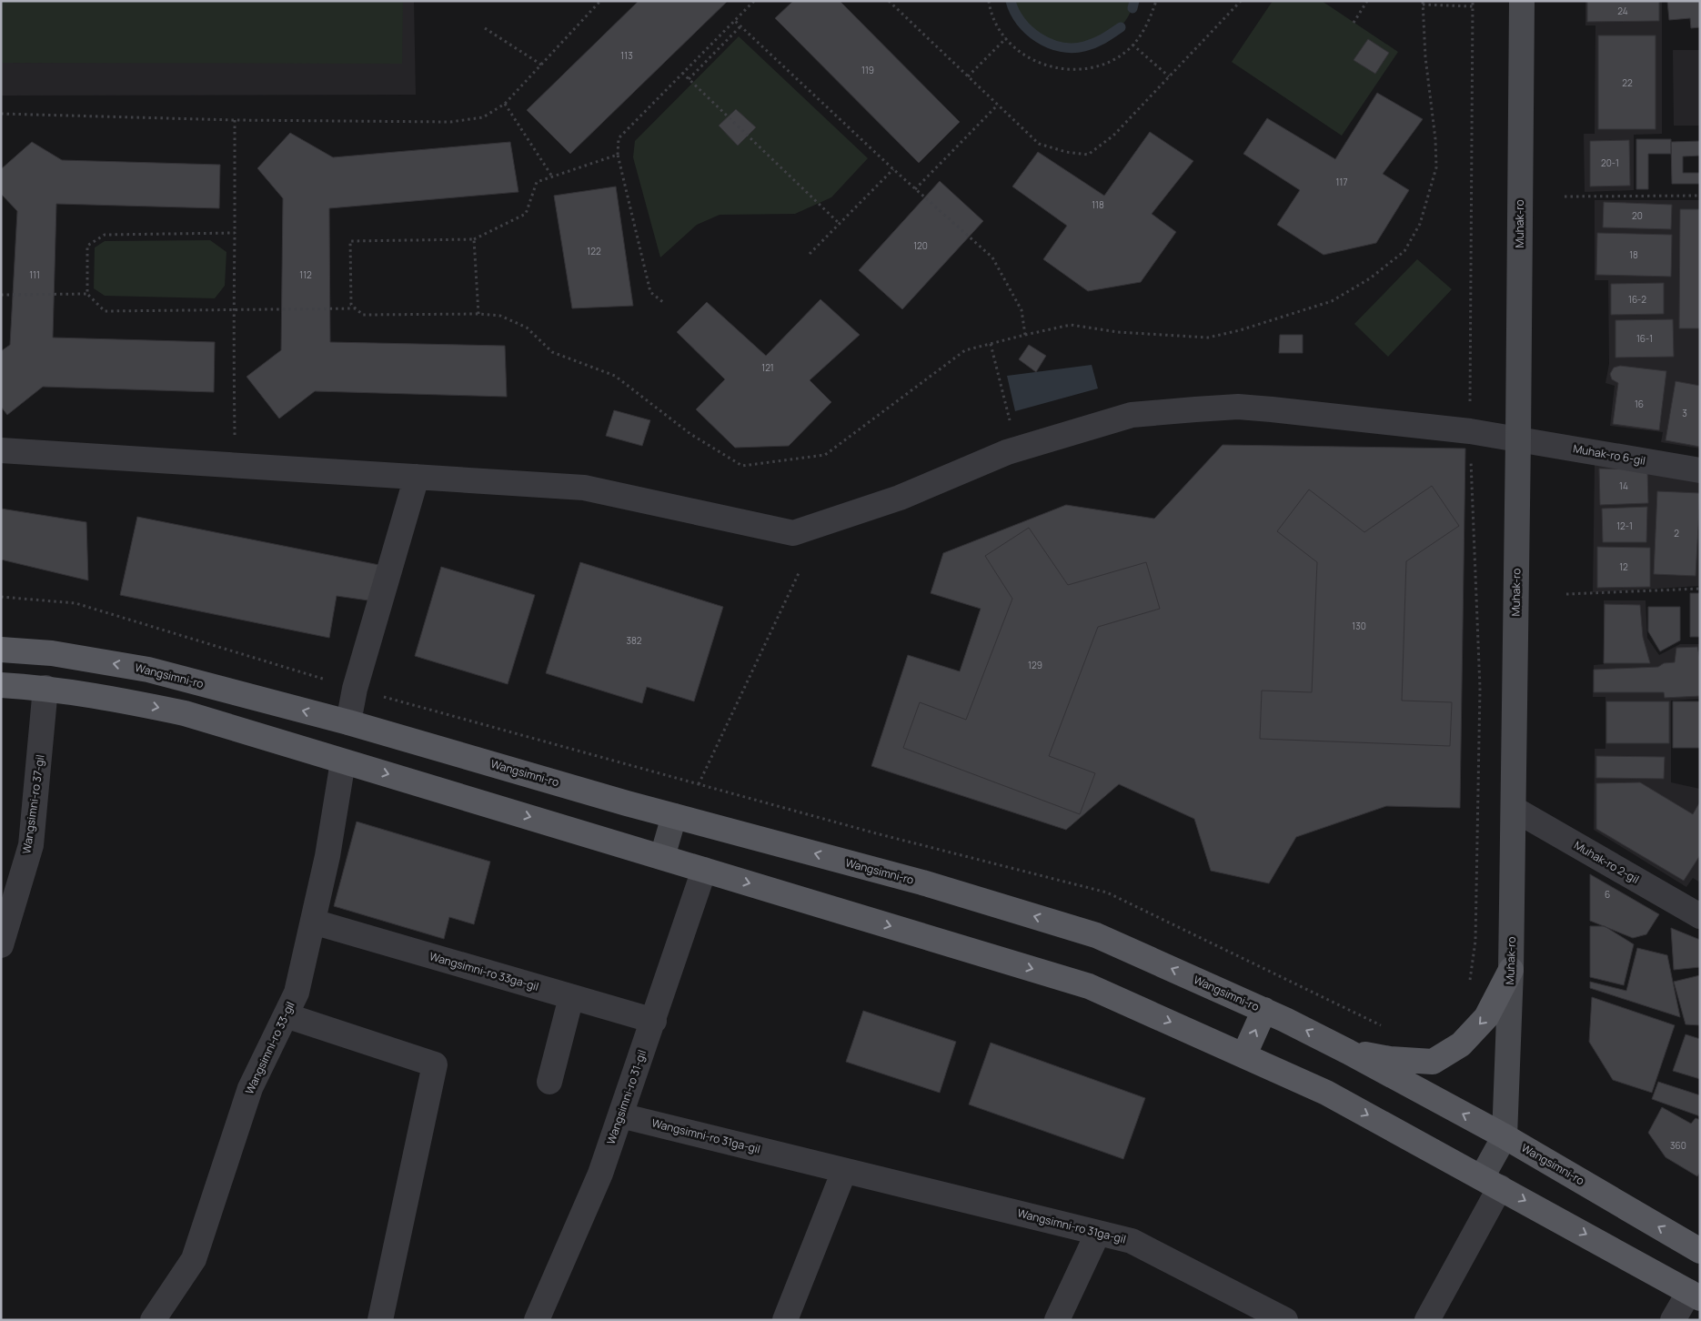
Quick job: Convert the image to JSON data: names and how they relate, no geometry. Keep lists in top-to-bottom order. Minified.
{"streets":{"main road":["Muhak-ro","Wangsimni-ro"],"street":["Muhak-ro 6-gil","Wangsimni-ro 37-gil","Muhak-ro 2-gil","Wangsimni-ro 33ga-gil","Wangsimni-ro 33-gil","Wangsimni-ro 31-gil","Wangsimni-ro 31ga-gil"]},"crossings":[["Muhak-ro","Muhak-ro 6-gil"],["Muhak-ro","Wangsimni-ro"],["Muhak-ro","Muhak-ro 2-gil"],["Wangsimni-ro 33ga-gil","Wangsimni-ro 33-gil"],["Wangsimni-ro 33ga-gil","Wangsimni-ro 31-gil"],["Wangsimni-ro 31-gil","Wangsimni-ro 31ga-gil"]],"house_numbers":["24","113","119","22","20-1","117","118","20","120","122","18","111","112","16-2","16-1","121","16","3","14","12-1","2","12","130","382","129","6","360"]}
